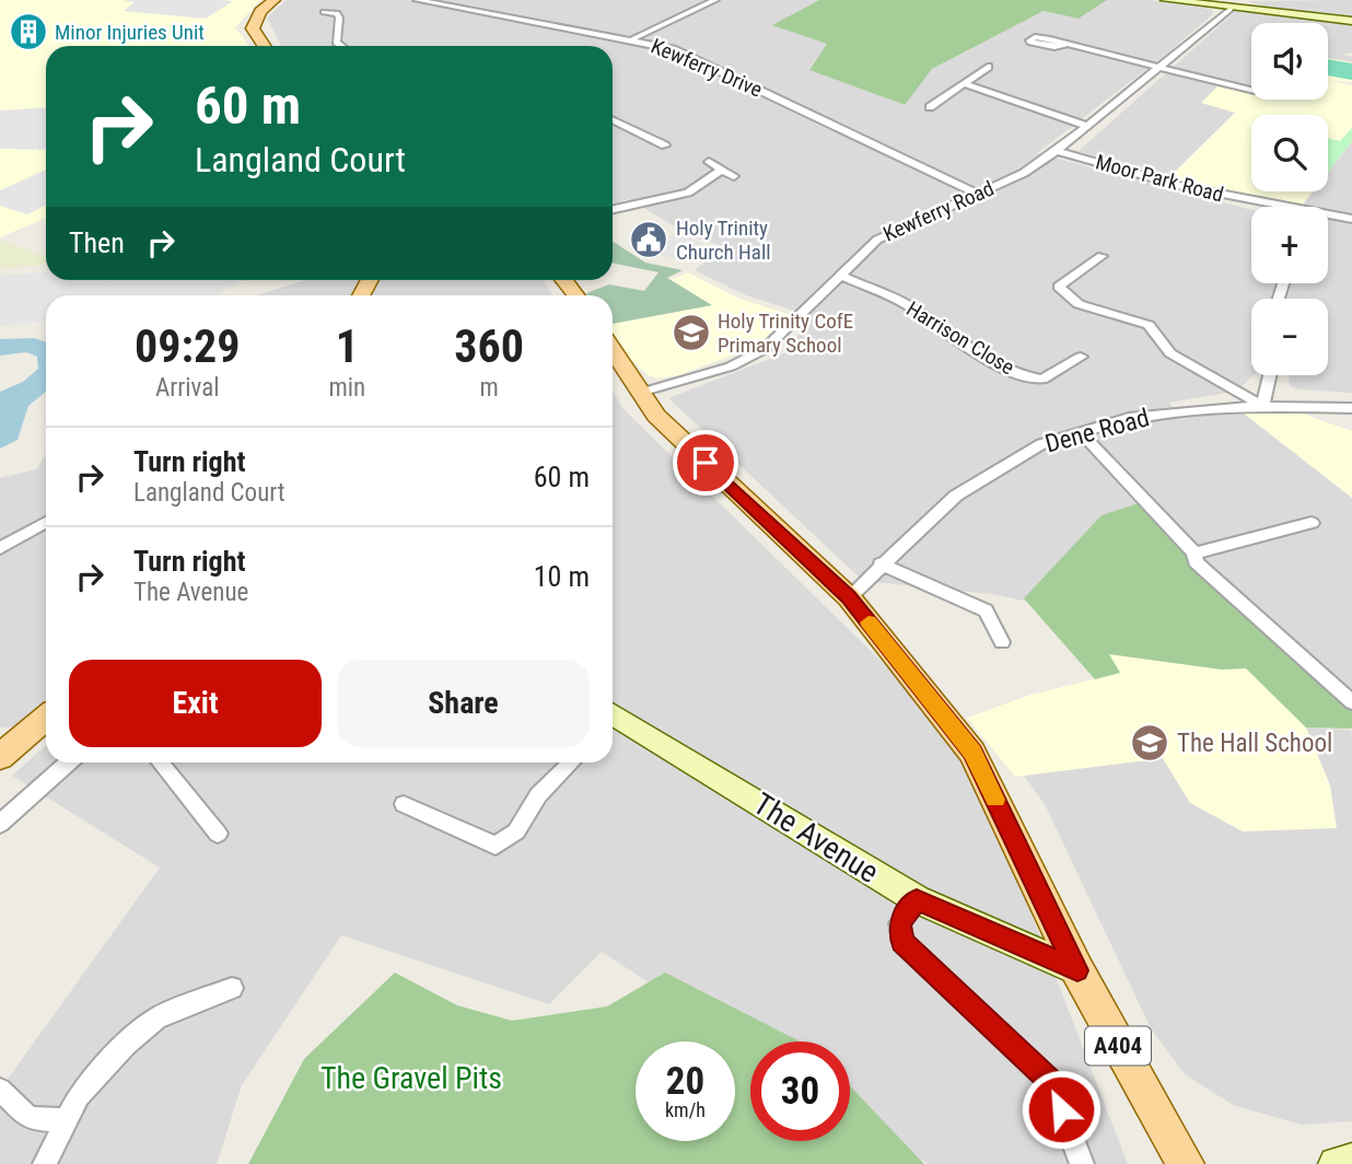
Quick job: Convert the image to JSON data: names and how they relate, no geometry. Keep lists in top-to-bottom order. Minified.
{"streets":{"main road":["A404"],"street":["Kewferry Drive","Moor Park Road","Kewferry Road","Harrison Close","Dene Road","The Avenue"]},"crossings":[["Kewferry Drive","Kewferry Road"],["Moor Park Road","Kewferry Road"],["Kewferry Road","Harrison Close"],["Kewferry Road","A404"],["Dene Road","A404"],["The Avenue","A404"]],"parks":["The Gravel Pits"],"places":{"building":["Minor Injuries Unit"],"public building":["Holy Trinity Church Hall"],"school or university":["Holy Trinity CofE Primary School","The Hall School"]},"page":{"map_buttons":["+","−"],"turn":["60 m","Langland Court"],"then":"Then","eta":["09:29","Arrival","1","min","360","m"],"list":[{"name":"Turn right","note":"Langland Court","value":"60 m"},{"name":"Turn right","note":"The Avenue","value":"10 m"}],"buttons":["Exit","Share"],"speed":"20 km/h","limit":"30"}}
